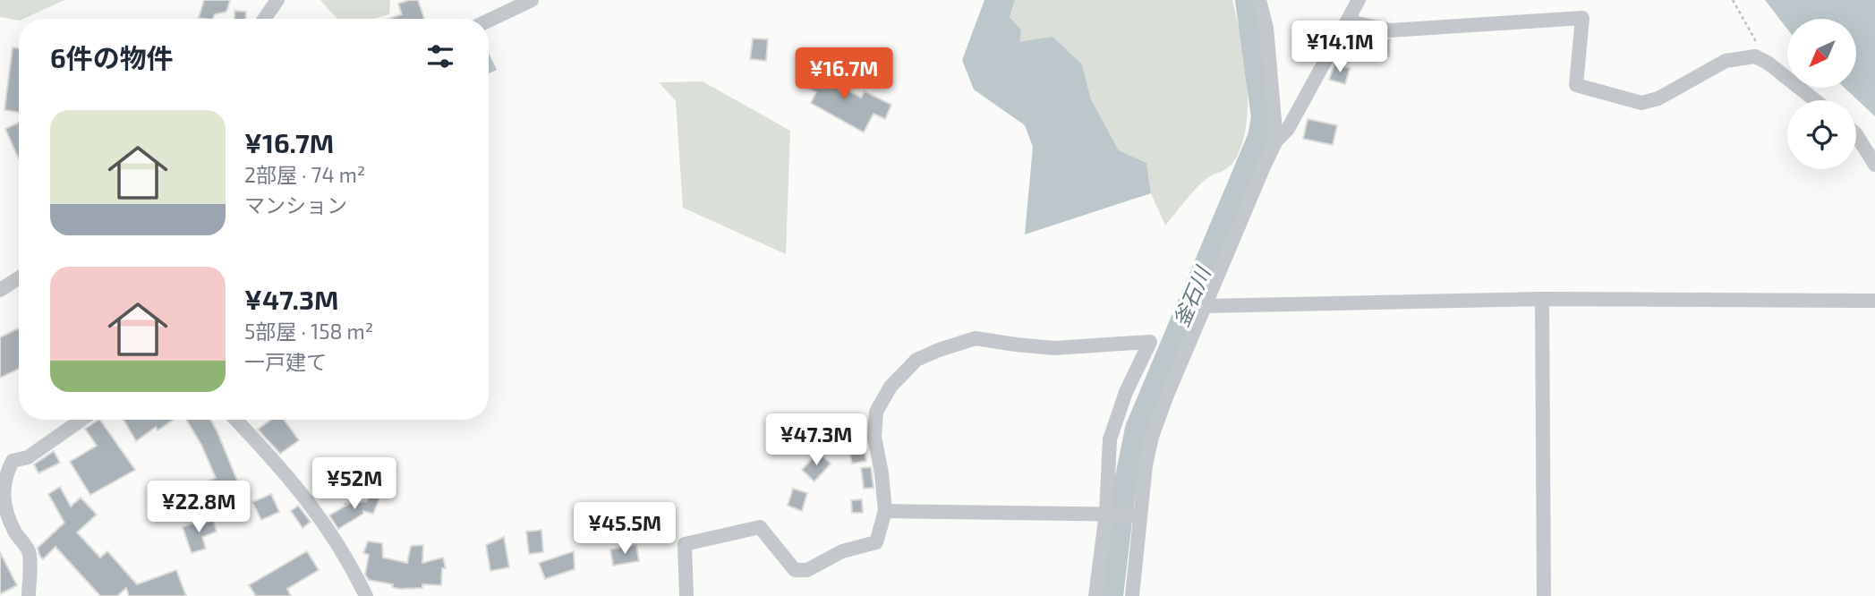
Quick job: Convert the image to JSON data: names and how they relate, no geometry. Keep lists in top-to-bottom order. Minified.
{"water":["釜石川"],"north":"bottom left","page":{"heading":"6件の物件","price":["¥14.1M","¥16.7M","¥47.3M","¥52M","¥22.8M","¥45.5M"],"list":[{"name":"¥16.7M","note":"2部屋 · 74 m² · マンション"},{"name":"¥47.3M","note":"5部屋 · 158 m² · 一戸建て"}]}}
